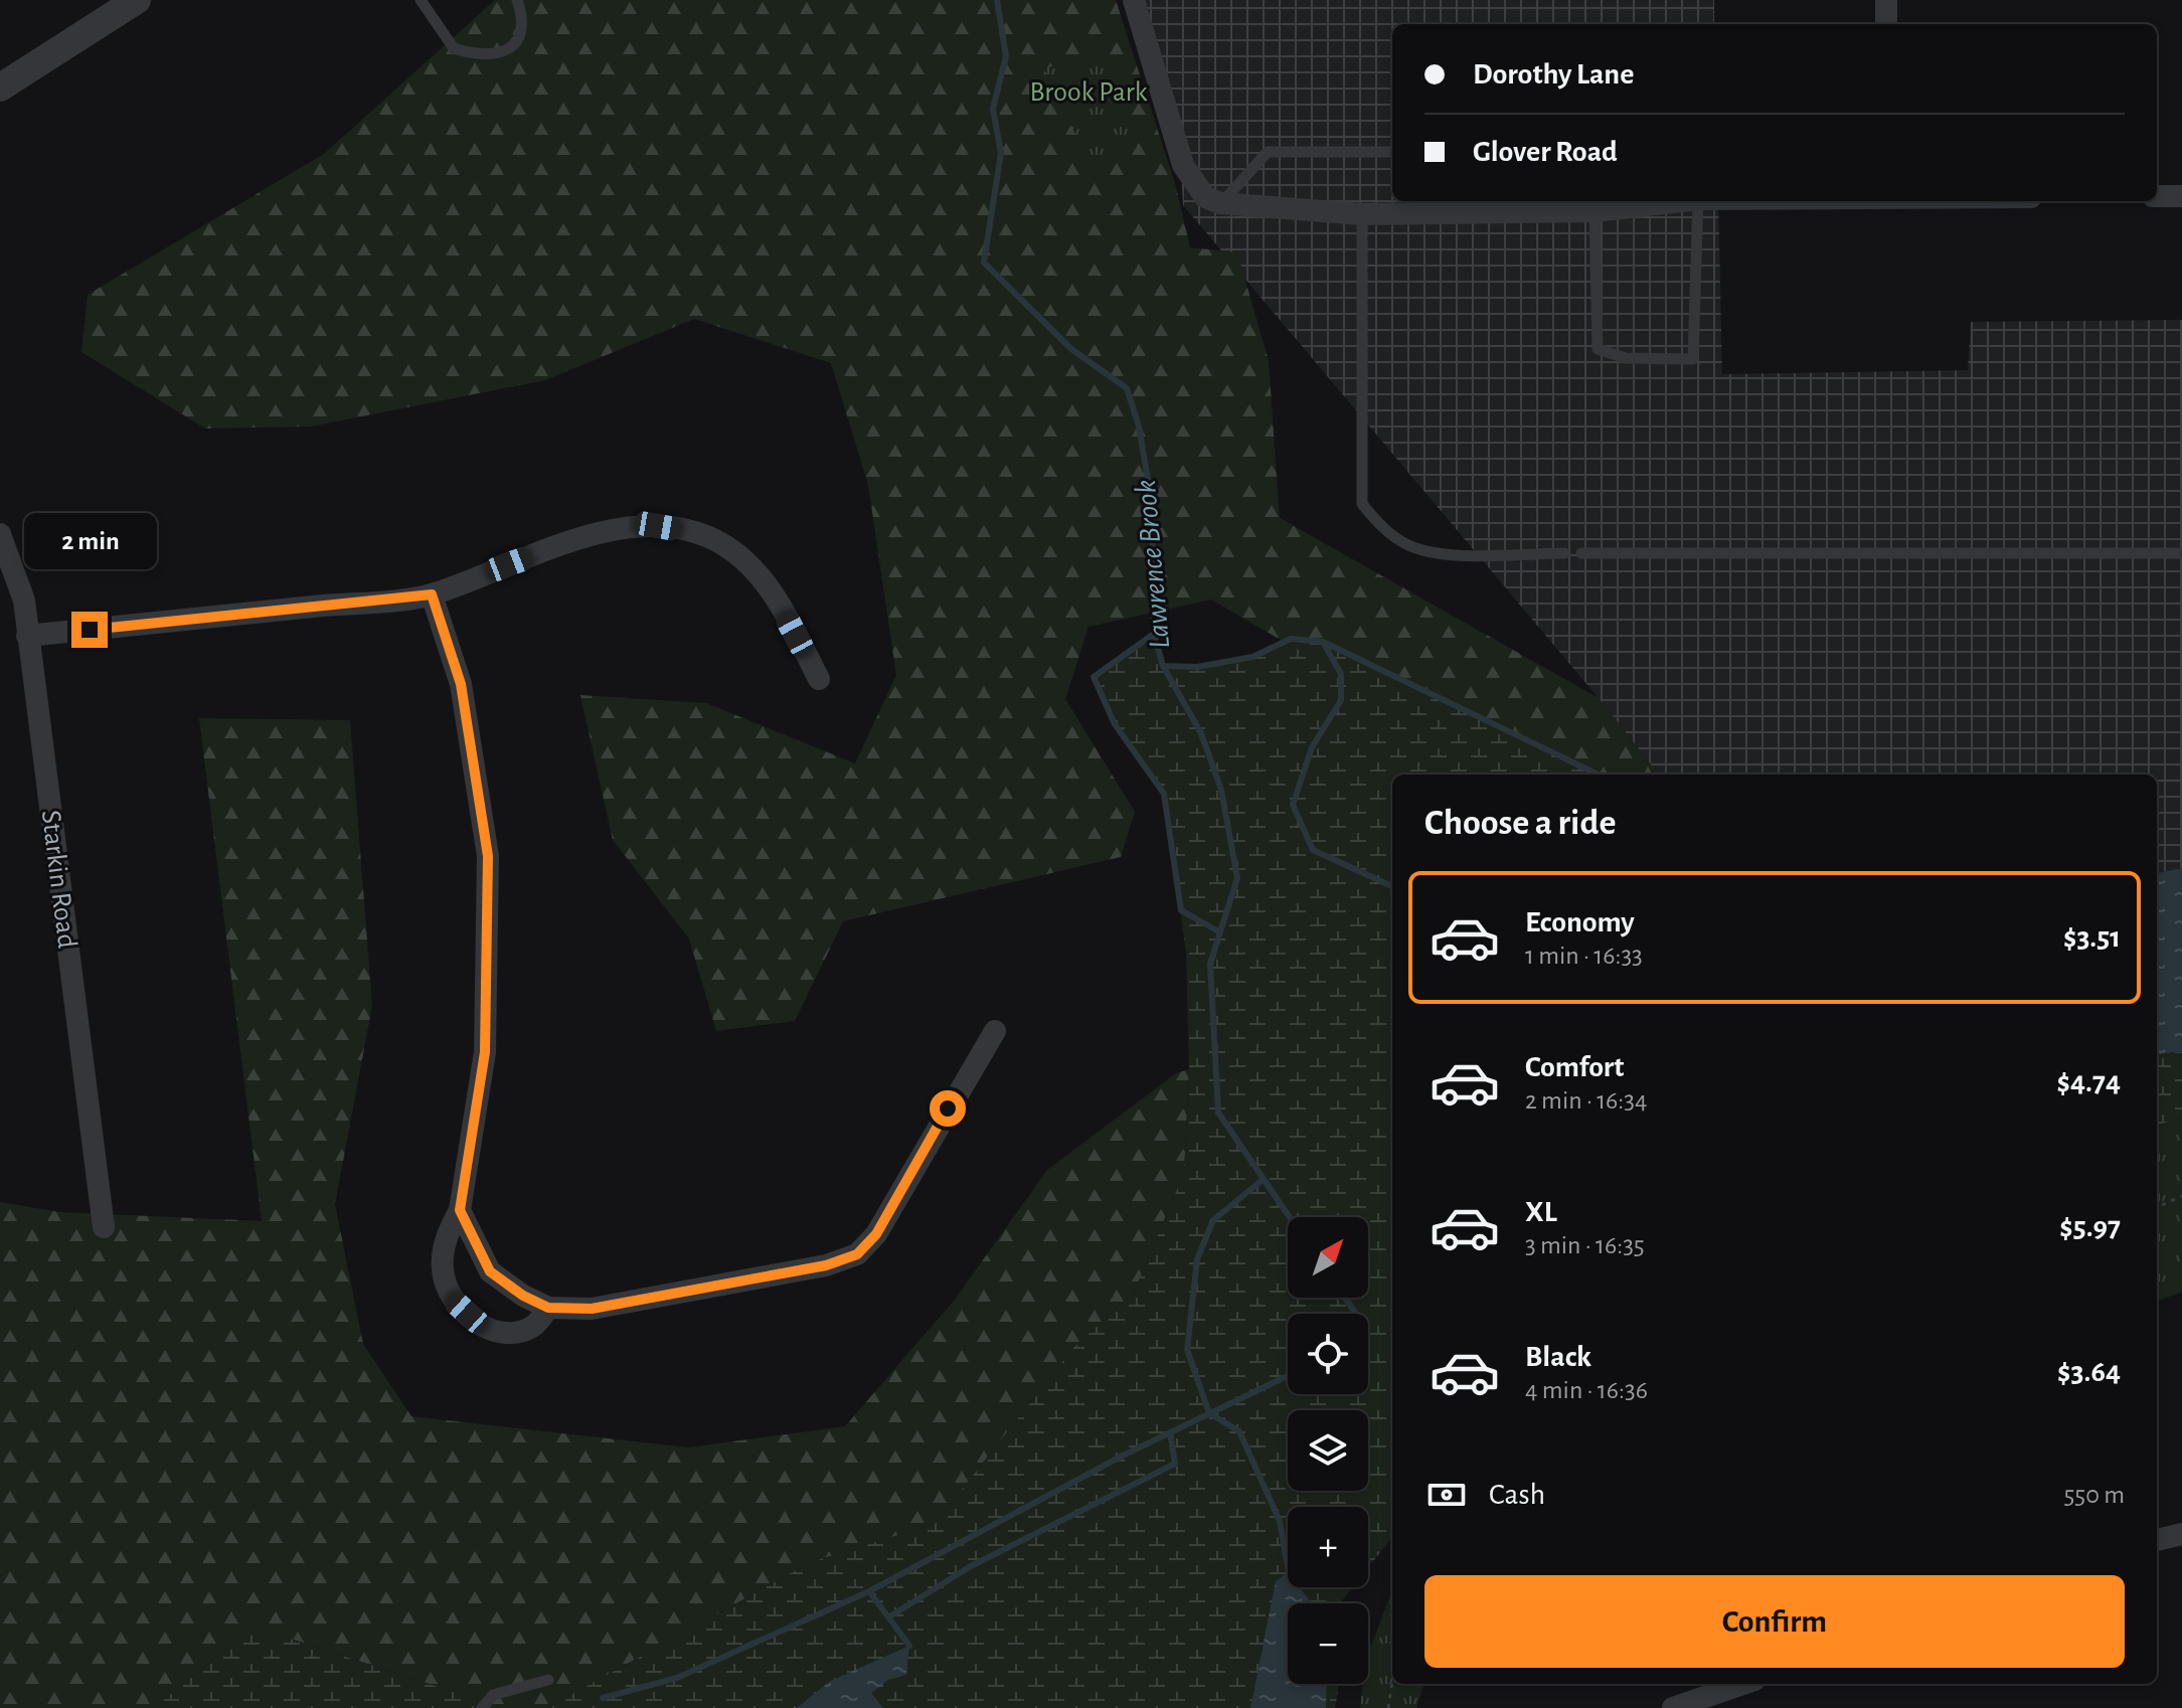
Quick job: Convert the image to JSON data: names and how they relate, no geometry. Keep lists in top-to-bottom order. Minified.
{"streets":{"street":["Starkin Road"]},"water":["Lawrence Brook"],"parks":["Brook Park"],"north":"top right","page":{"banner":["Dorothy Lane","Glover Road"],"bubble":"2 min","heading":"Choose a ride","list":[{"name":"Economy","note":"1 min · 16:33","value":"$3.51"},{"name":"Comfort","note":"2 min · 16:34","value":"$4.74"},{"name":"XL","note":"3 min · 16:35","value":"$5.97"},{"name":"Black","note":"4 min · 16:36","value":"$3.64"}],"map_buttons":["+","−"],"pay":["Cash","550 m"],"buttons":"Confirm"}}
